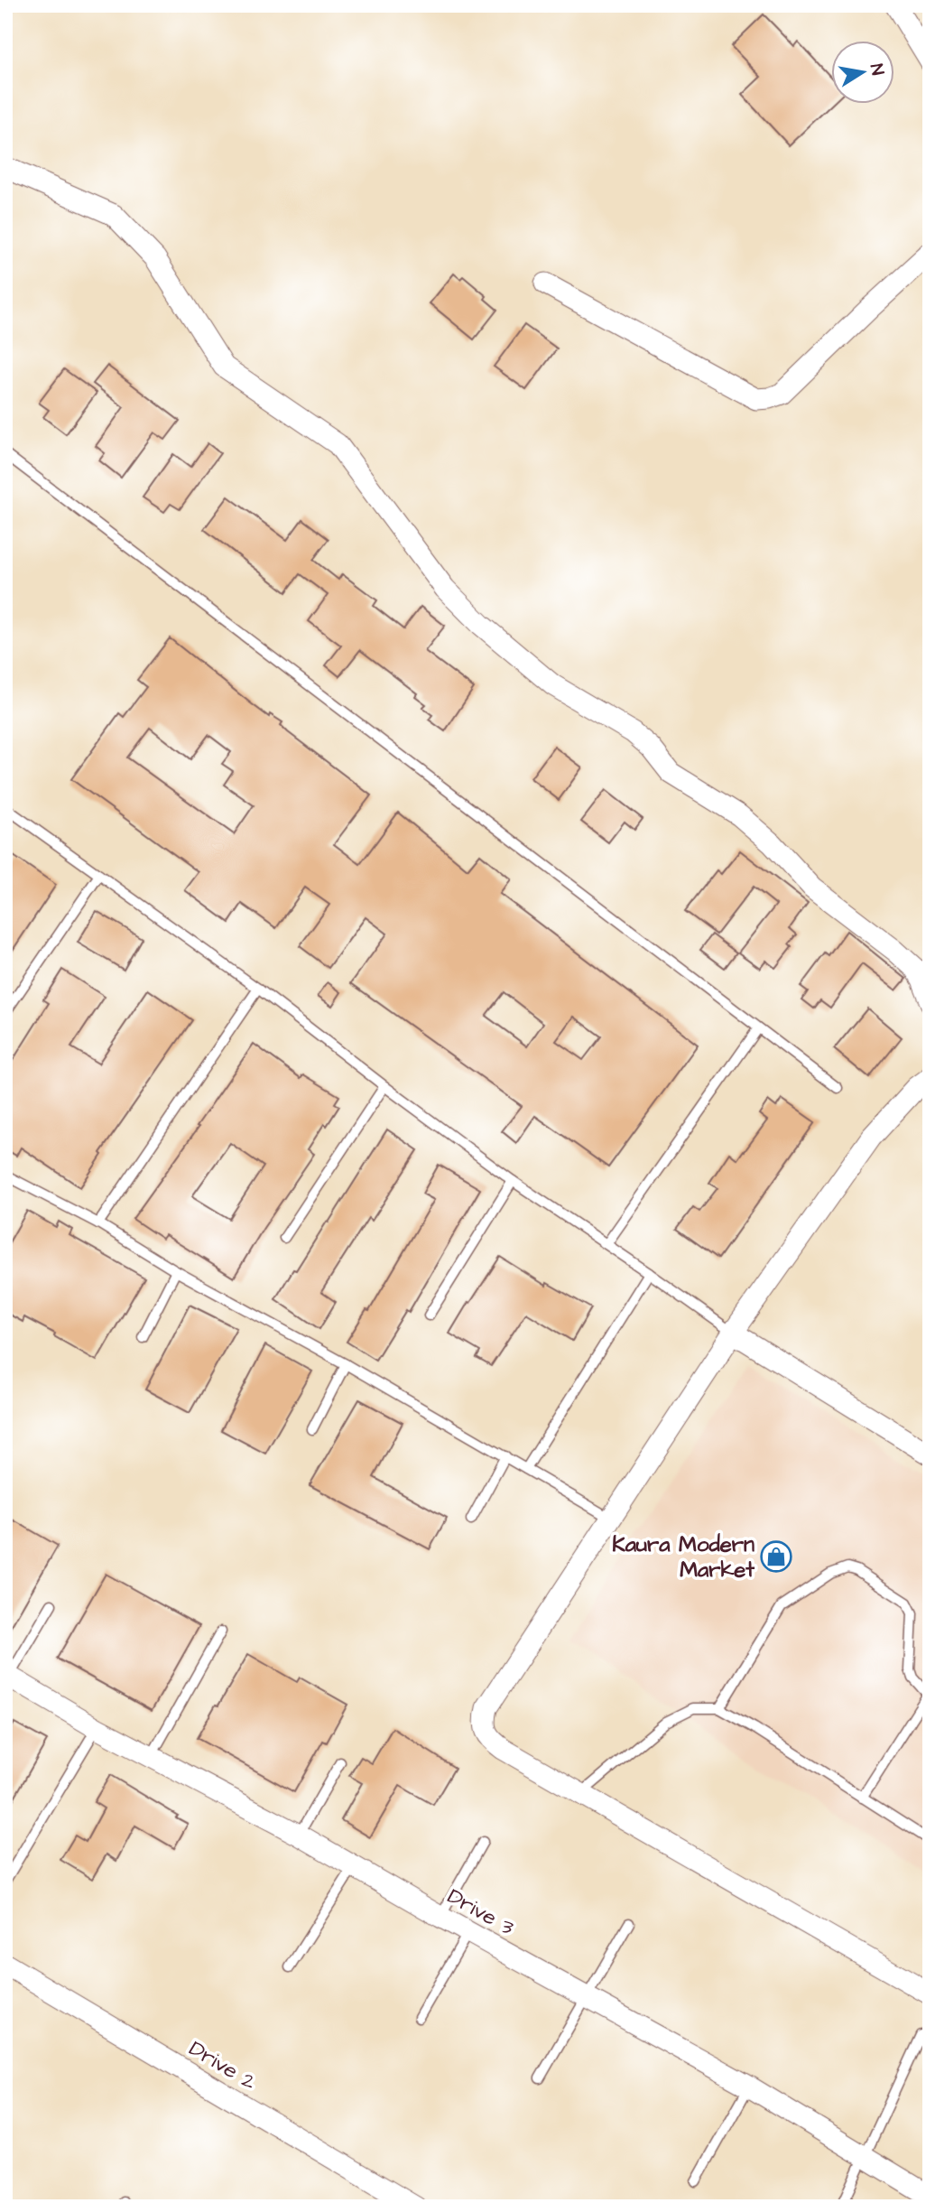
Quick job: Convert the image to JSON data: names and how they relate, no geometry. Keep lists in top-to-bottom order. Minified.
{"streets":{"street":["Drive 3","Drive 2"]},"places":{"shop":["Kaura Modern Market"]},"north":"right"}
